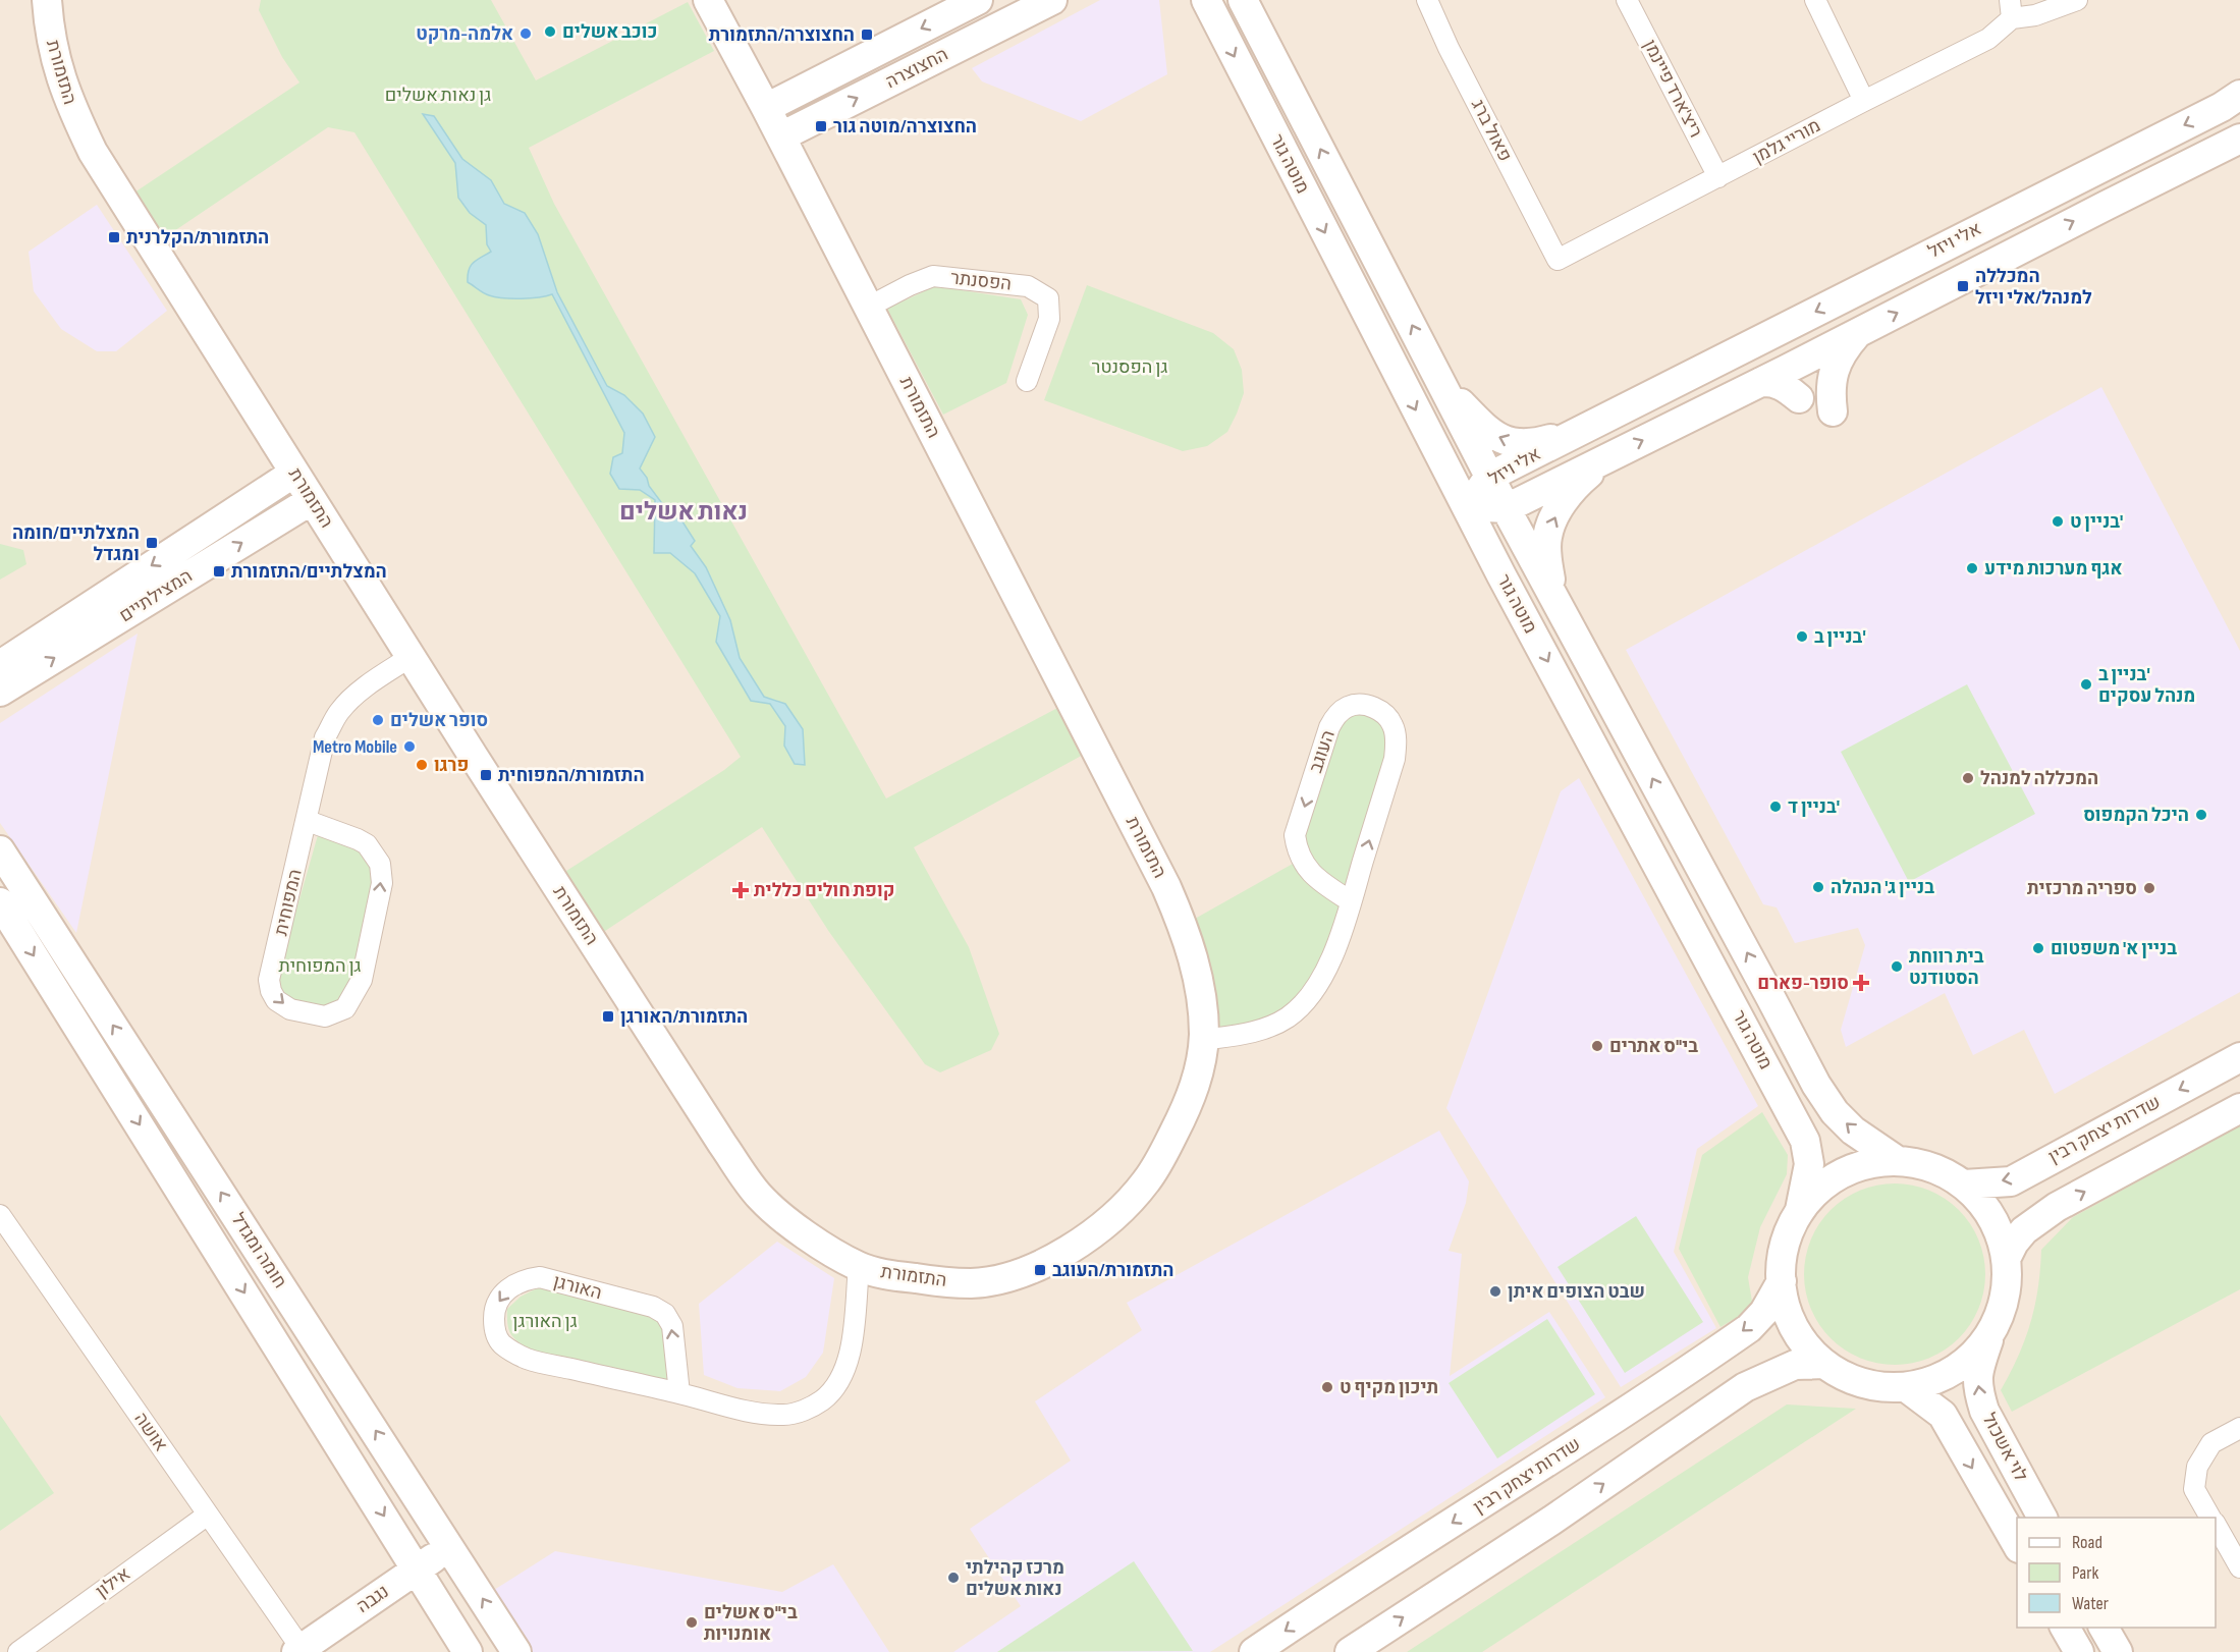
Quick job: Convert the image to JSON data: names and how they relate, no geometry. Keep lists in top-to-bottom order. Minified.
{"streets":{"street":["החצוצרה","התזמורת","ריצ'ארד פיינמן","פאול ברג","מוריי גלמן","מוטה גור","אלי ויזל","הפסנתר","המצילתיים","העוגב","המפוחית","שדרות יצחק רבין","חומה ומגדל","האורגן","אושה","לוי אשכול","אילון","נגבה"]},"crossings":[["החצוצרה","התזמורת"],["התזמורת","הפסנתר"],["התזמורת","המצילתיים"],["התזמורת","העוגב"],["התזמורת","המפוחית"],["התזמורת","האורגן"],["ריצ'ארד פיינמן","מוריי גלמן"],["פאול ברג","מוריי גלמן"],["מוטה גור","אלי ויזל"],["חומה ומגדל","נגבה"],["אושה","אילון"],["אושה","נגבה"]],"districts":["נאות אשלים"],"parks":["גן נאות אשלים","גן הפסנטר","גן המפוחית","גן האורגן"],"places":{"other":["כוכב אשלים","אלמה-מרקט","בניין ט'","אגף מערכות מידע","בניין ב'","בניין ב' מנהל עסקים","סופר אשלים","Metro Mobile","פרגו","המכללה למנהל","בניין ד'","היכל הקמפוס","בניין ג' הנהלה","ספריה מרכזית","בניין א' משפטום","בית רווחת הסטודנט","בי\"ס אתרים","שבט הצופים איתן","תיכון מקיף ט","מרכז קהילתי נאות אשלים","בי\"ס אשלים אומנויות"],"transit":["החצוצרה/התזמורת","החצוצרה/מוטה גור","התזמורת/הקלרנית","המכללה למנהל/אלי ויזל","המצלתיים/חומה ומגדל","המצלתיים/התזמורת","התזמורת/המפוחית","התזמורת/האורגן","התזמורת/העוגב"],"health":["קופת חולים כללית","סופר-פארם"]},"legend":["Road","Park","Water"]}
